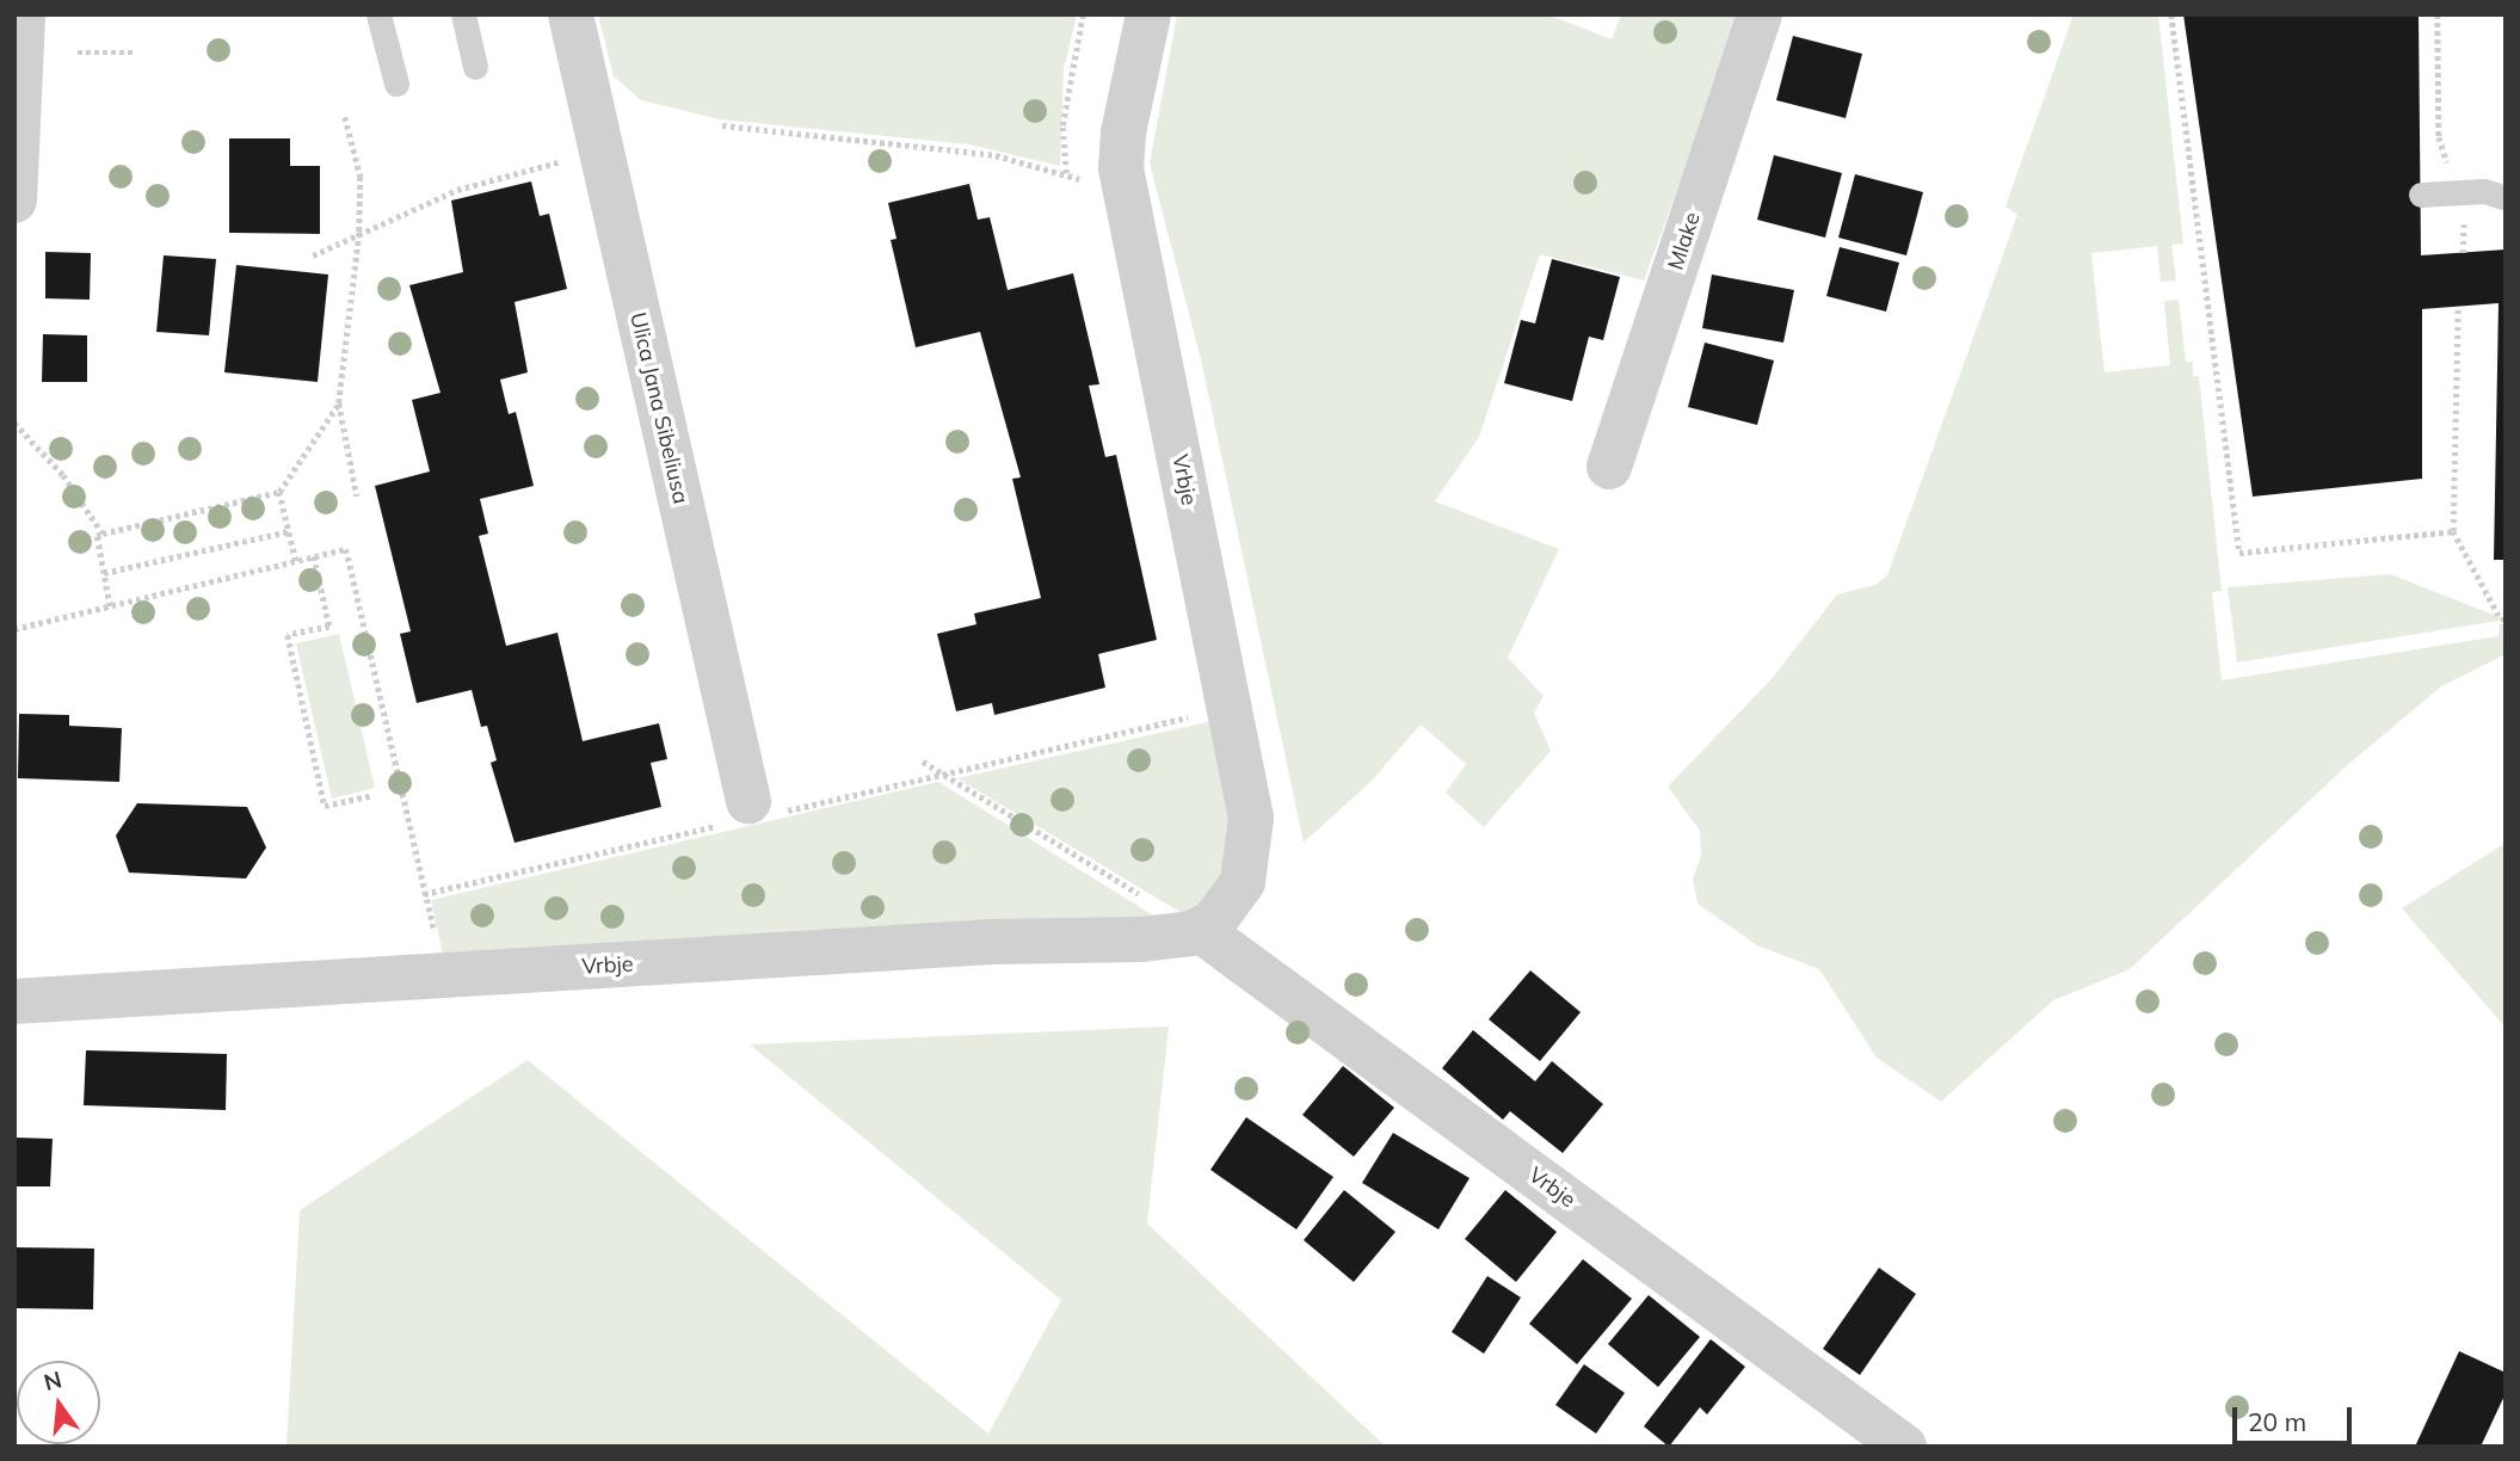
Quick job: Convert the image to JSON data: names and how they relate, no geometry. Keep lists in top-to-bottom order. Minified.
{"streets":{"street":["Mlake","Ulica Jana Sibeliusa","Vrbje"]},"scale_bar":"20 m","north":"top"}
